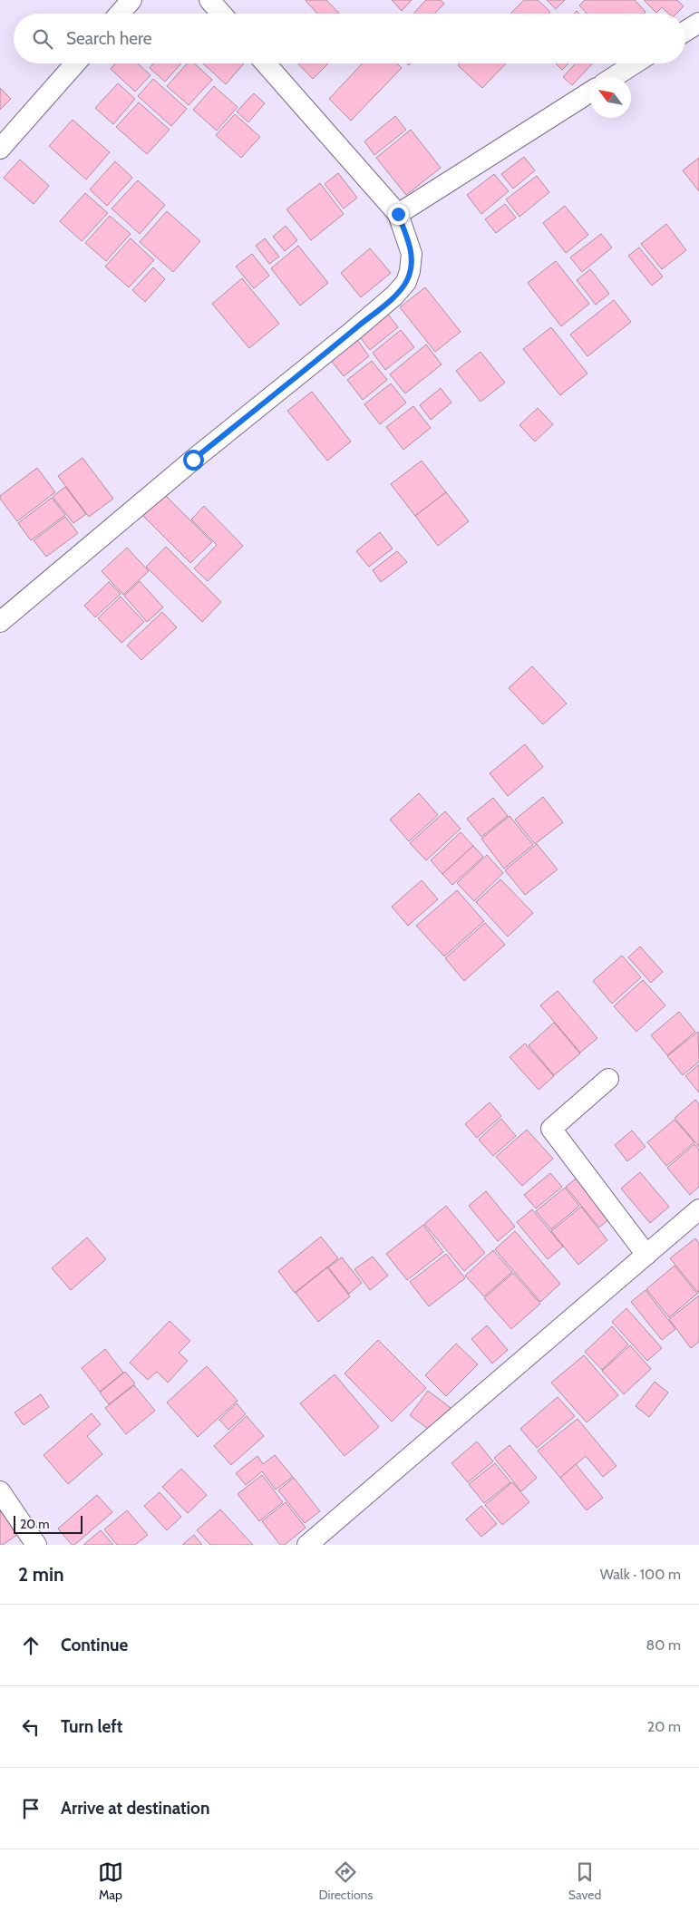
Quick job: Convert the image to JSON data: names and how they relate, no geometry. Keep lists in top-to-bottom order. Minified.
{"scale_bar":"20 m","north":"top left","page":{"search":"Search here","scale":"20 m","heading":["2 min","Walk · 100 m"],"list":[["Continue","80 m"],["Turn left","20 m"],"Arrive at destination"],"nav":["Map","Directions","Saved"]}}
